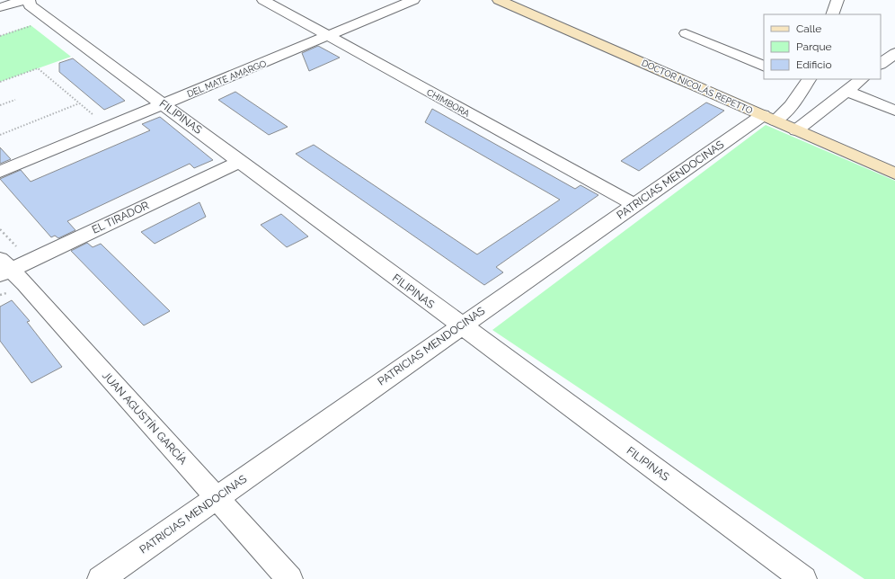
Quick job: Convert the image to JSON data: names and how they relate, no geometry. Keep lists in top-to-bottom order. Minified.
{"streets":{"street":["DEL MATE AMARGO","DOCTOR NICOLÁS REPETTO","CHIMBORA","FILIPINAS","PATRICIAS MENDOCINAS","EL TIRADOR","JUAN AGUSTÍN GARCÍA"]},"crossings":[["DEL MATE AMARGO","CHIMBORA"],["DEL MATE AMARGO","FILIPINAS"],["DOCTOR NICOLÁS REPETTO","PATRICIAS MENDOCINAS"],["CHIMBORA","PATRICIAS MENDOCINAS"],["FILIPINAS","PATRICIAS MENDOCINAS"],["FILIPINAS","EL TIRADOR"],["PATRICIAS MENDOCINAS","JUAN AGUSTÍN GARCÍA"],["EL TIRADOR","JUAN AGUSTÍN GARCÍA"]],"legend":["Calle","Parque","Edificio"]}
